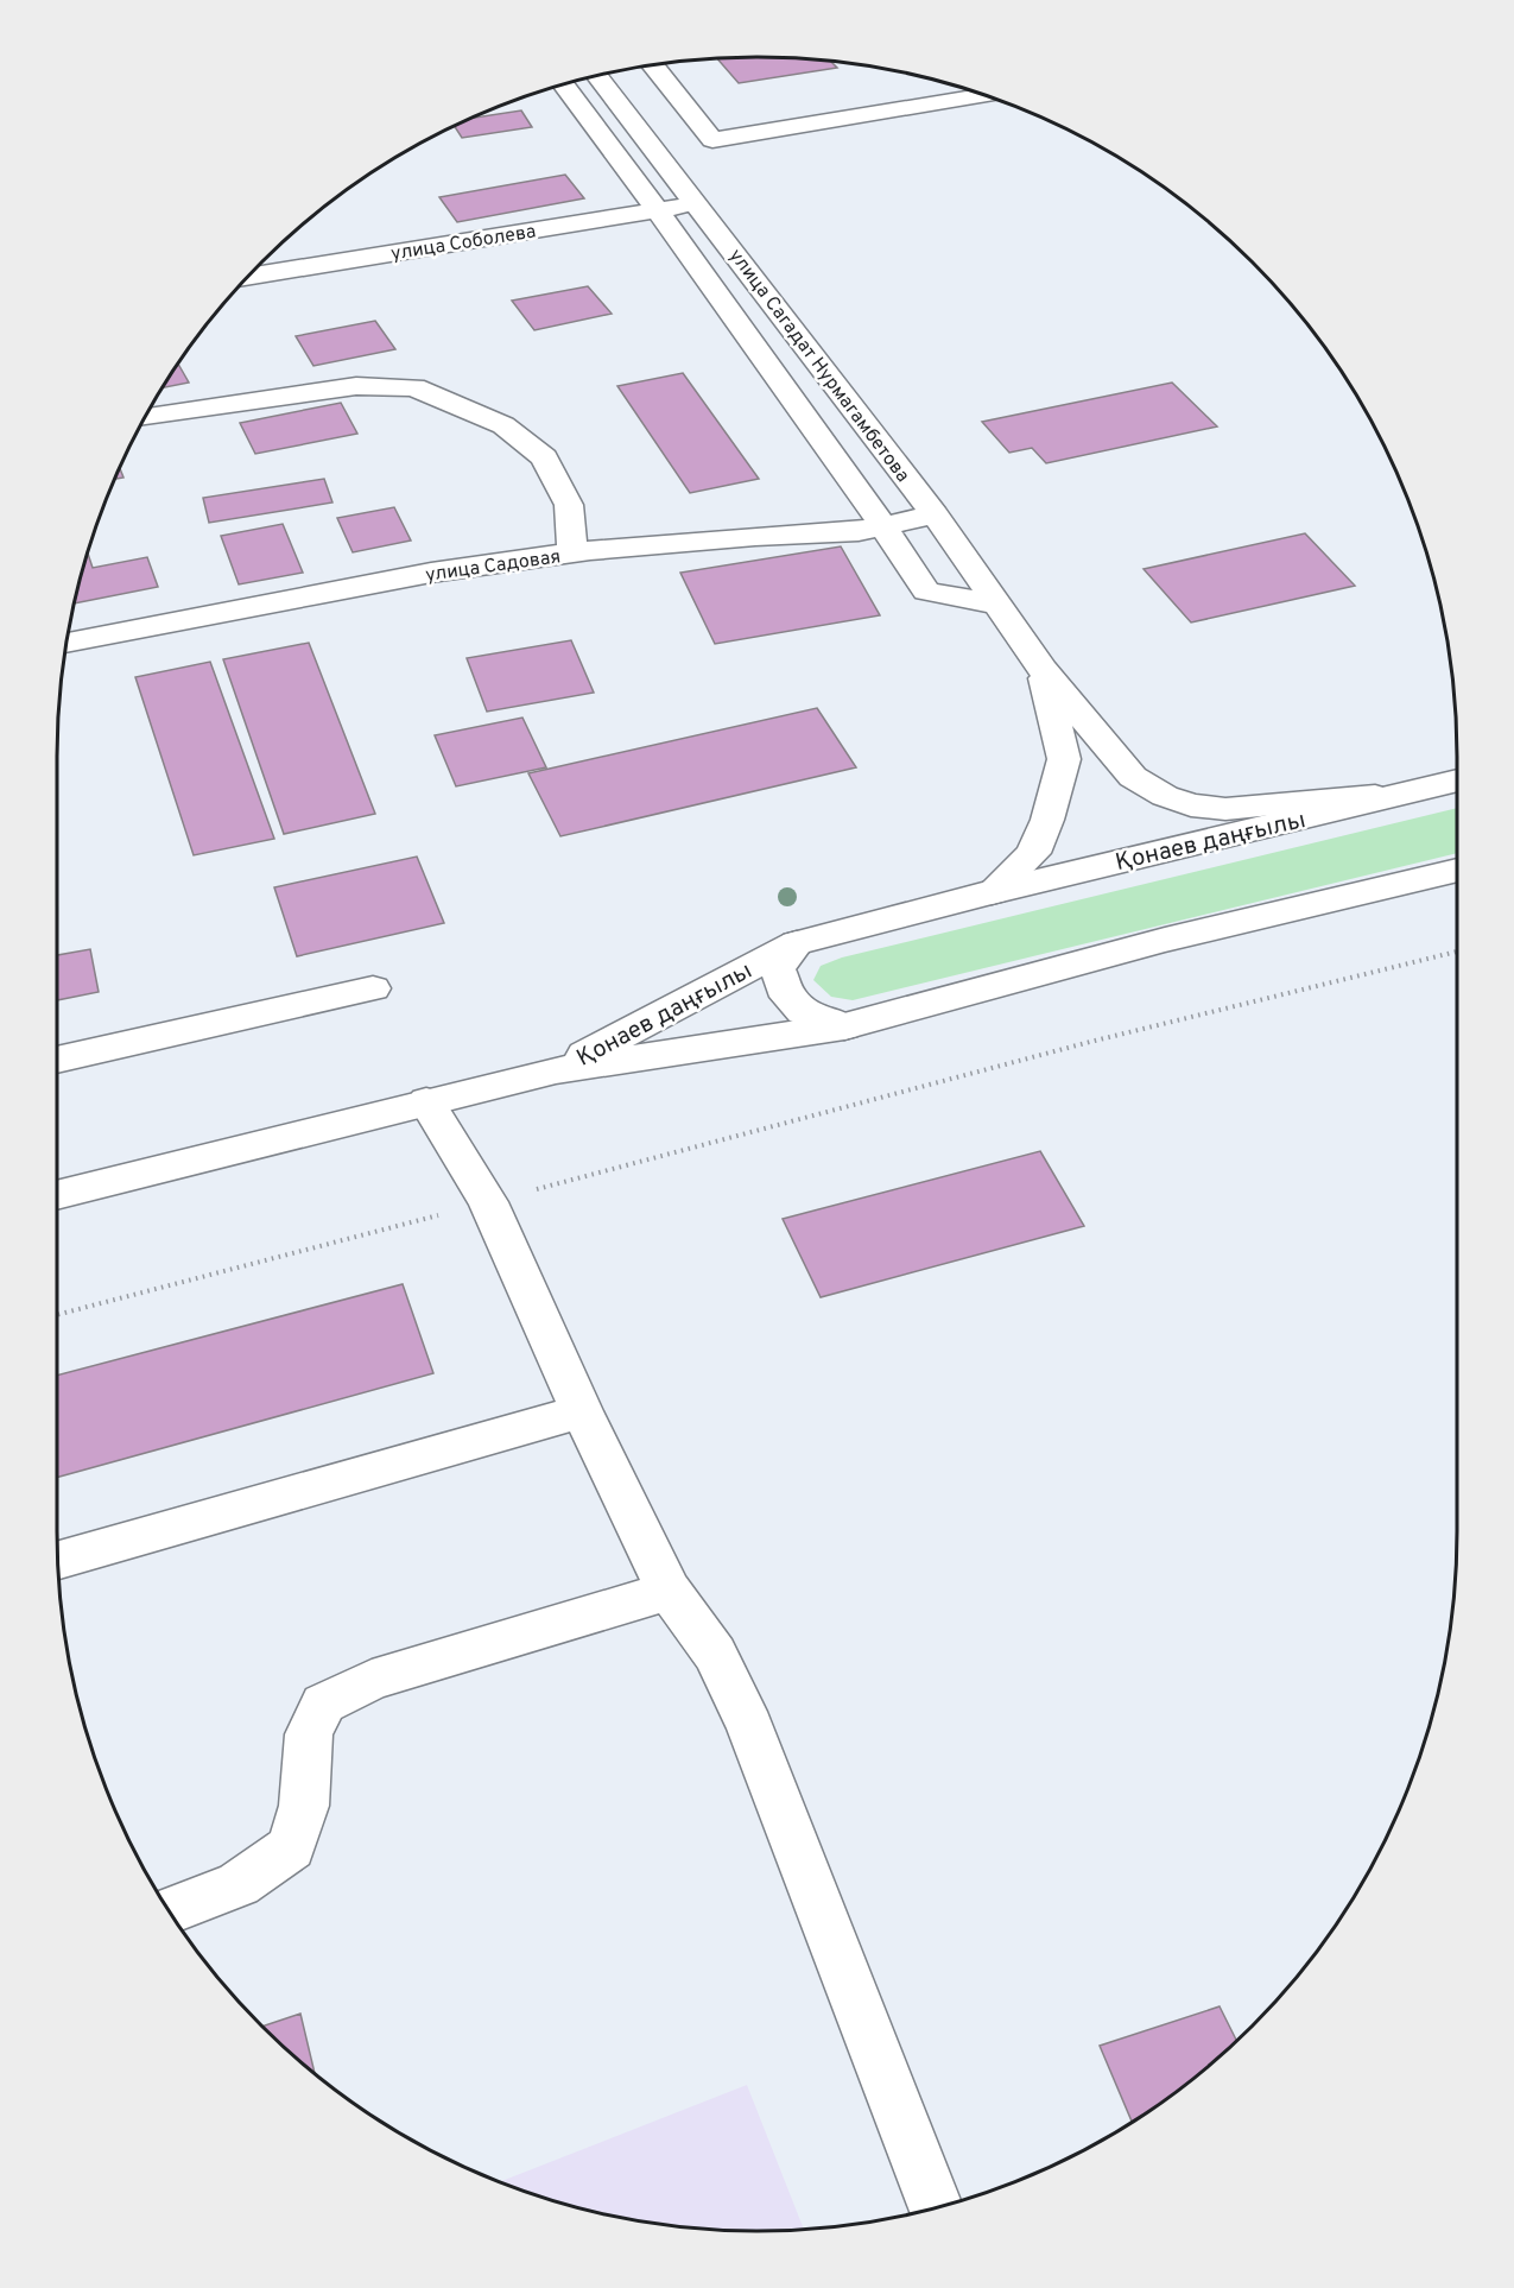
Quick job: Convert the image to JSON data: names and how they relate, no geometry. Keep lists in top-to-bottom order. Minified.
{"streets":{"street":["улица Соболева","улица Сагадат Нурмагамбетова","улица Садовая","Қонаев даңғылы"]},"crossings":[["улица Соболева","улица Сагадат Нурмагамбетова"],["улица Сагадат Нурмагамбетова","улица Садовая"],["улица Сагадат Нурмагамбетова","Қонаев даңғылы"]]}
